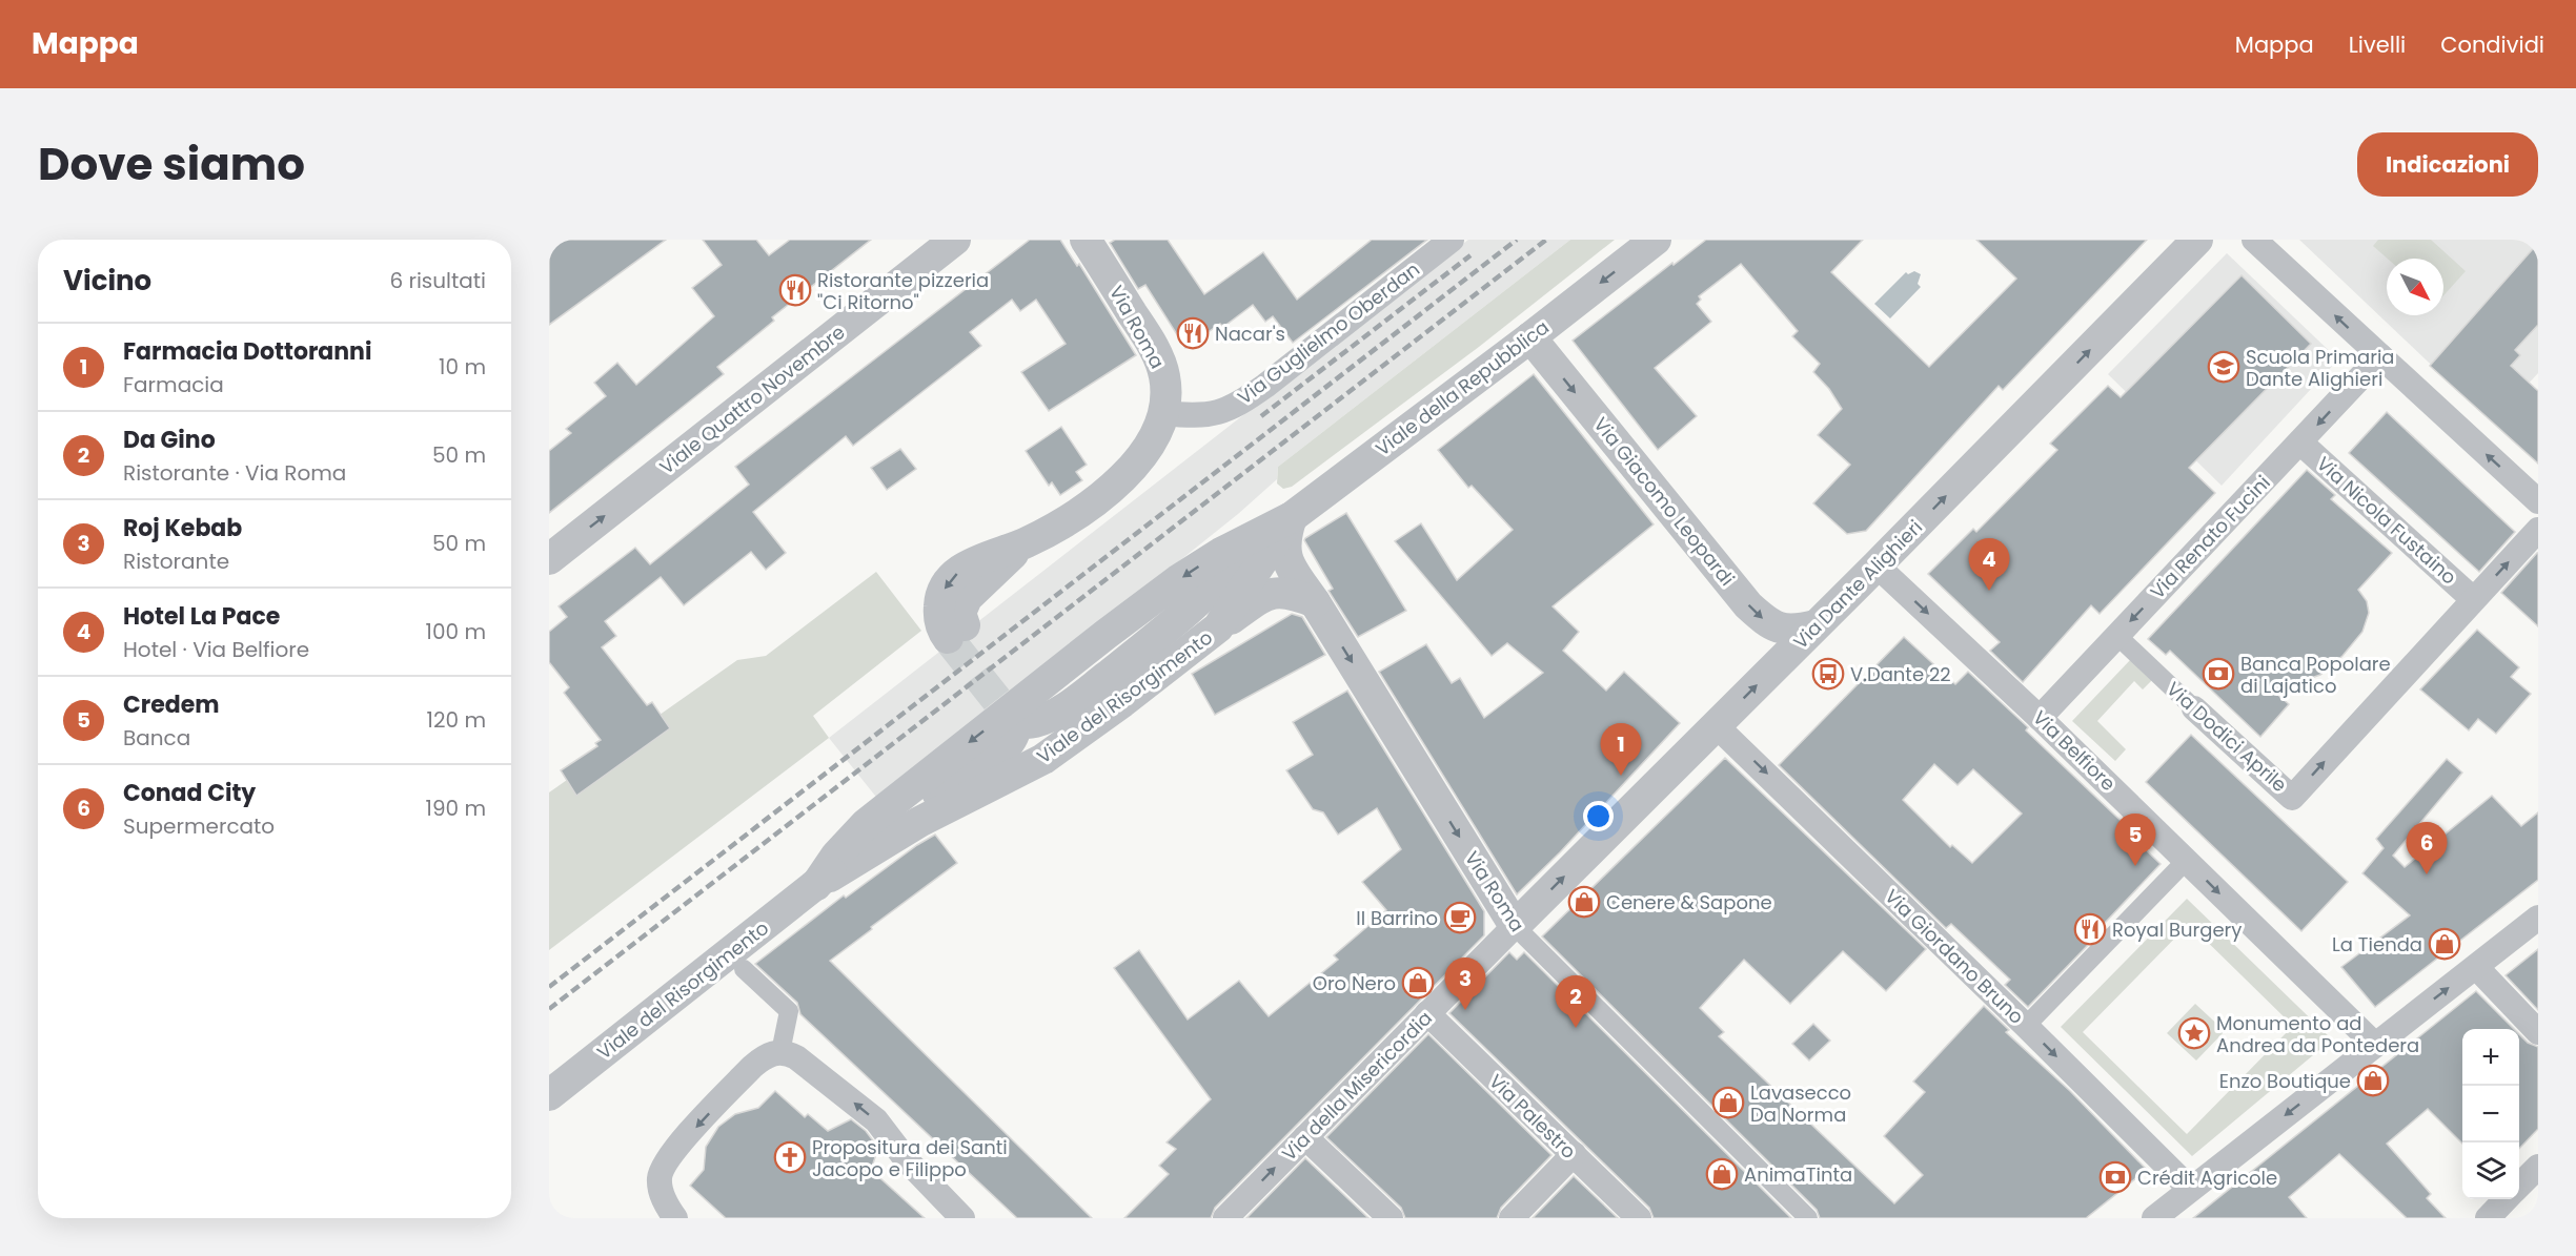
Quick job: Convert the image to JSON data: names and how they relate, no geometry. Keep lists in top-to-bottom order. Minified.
{"streets":{"street":["Via Roma","Via Guglielmo Oberdan","Viale della Repubblica","Viale Quattro Novembre","Via Giacomo Leopardi","Via Nicola Fustaino","Via Renato Fucini","Via Dante Alighieri","Viale del Risorgimento","Via Dodici Aprile","Via Belfiore","Via Giordano Bruno","Via della Misericordia","Via Palestro"]},"crossings":[["Via Roma","Via Guglielmo Oberdan"],["Via Roma","Viale della Repubblica"],["Via Roma","Via Dante Alighieri"],["Via Roma","Viale del Risorgimento"],["Via Roma","Via della Misericordia"],["Viale della Repubblica","Via Giacomo Leopardi"],["Viale della Repubblica","Viale del Risorgimento"],["Via Giacomo Leopardi","Via Dante Alighieri"],["Via Nicola Fustaino","Via Renato Fucini"],["Via Nicola Fustaino","Via Dodici Aprile"],["Via Renato Fucini","Via Dodici Aprile"],["Via Renato Fucini","Via Belfiore"],["Via Dante Alighieri","Via Belfiore"],["Via Dante Alighieri","Via Giordano Bruno"],["Via Dante Alighieri","Via della Misericordia"],["Via della Misericordia","Via Palestro"]],"one_way":["Viale Quattro Novembre","Via Giacomo Leopardi","Via Renato Fucini","Via Dante Alighieri","Via Belfiore","Via Giordano Bruno"],"places":{"restaurant":["Ristorante pizzeria \"Ci Ritorno\"","Nacar's","Royal Burgery"],"school or university":["Scuola Primaria Dante Alighieri"],"bus stop":["V.Dante 22"],"bank":["Banca Popolare di Lajatico","Crédit Agricole"],"shop":["Cenere & Sapone","La Tienda","Oro Nero","Enzo Boutique","Lavasecco Da Norma","AnimaTinta"],"cafe":["Il Barrino"],"place":["Monumento ad Andrea da Pontedera"],"church":["Propositura dei Santi Jacopo e Filippo"]},"north":"bottom right","page":{"header":"Mappa","nav":["Mappa","Livelli","Condividi"],"title":"Dove siamo","buttons":"Indicazioni","heading":["Vicino","6 risultati"],"list":[{"mark":"1","name":"Farmacia Dottoranni","note":"Farmacia","value":"10 m"},{"mark":"2","name":"Da Gino","note":"Ristorante · Via Roma","value":"50 m"},{"mark":"3","name":"Roj Kebab","note":"Ristorante","value":"50 m"},{"mark":"4","name":"Hotel La Pace","note":"Hotel · Via Belfiore","value":"100 m"},{"mark":"5","name":"Credem","note":"Banca","value":"120 m"},{"mark":"6","name":"Conad City","note":"Supermercato","value":"190 m"}],"pins":["4","1","5","6","3","2"],"map_buttons":["+","−"]}}
